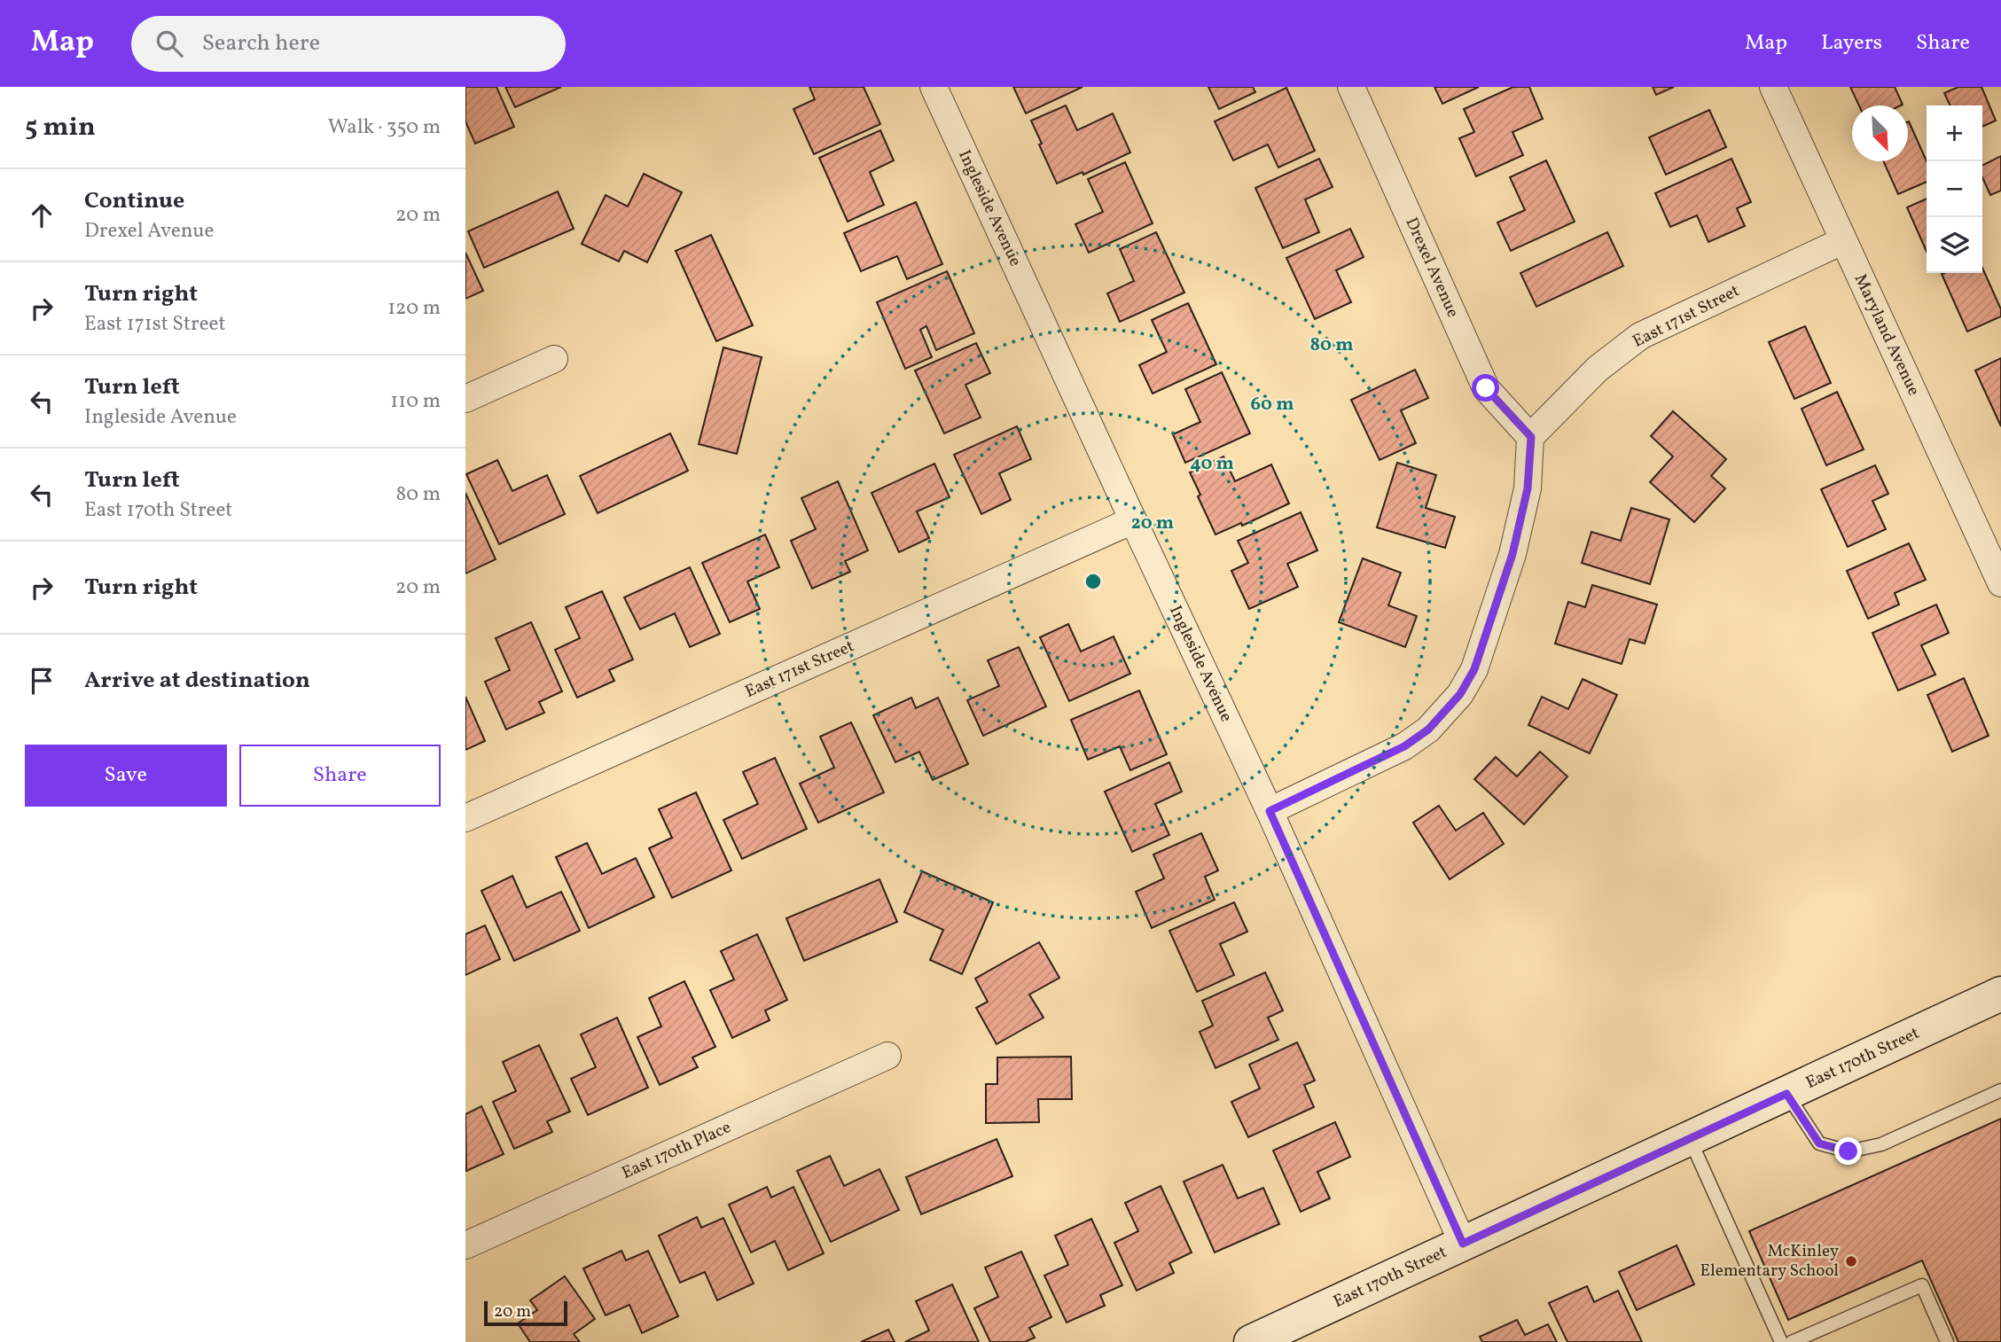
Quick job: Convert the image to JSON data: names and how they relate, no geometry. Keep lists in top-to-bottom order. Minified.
{"streets":{"street":["Ingleside Avenue","Drexel Avenue","East 171st Street","Maryland Avenue","East 170th Street","East 170th Place"]},"crossings":[["Ingleside Avenue","East 171st Street"],["Ingleside Avenue","East 170th Street"],["Drexel Avenue","East 171st Street"],["East 171st Street","Maryland Avenue"]],"places":["McKinley Elementary School"],"scale_bar":"20 m","north":"bottom right","page":{"header":"Map","search":"Search here","nav":["Map","Layers","Share"],"heading":["5 min","Walk · 350 m"],"map_buttons":["+","−"],"list":[["Continue","Drexel Avenue","20 m"],["Turn right","East 171st Street","120 m"],["Turn left","Ingleside Avenue","110 m"],["Turn left","East 170th Street","80 m"],["Turn right","20 m"],"Arrive at destination"],"buttons":["Save","Share"],"scale":"20 m"},"rings":["80 m","60 m","40 m","20 m"]}
